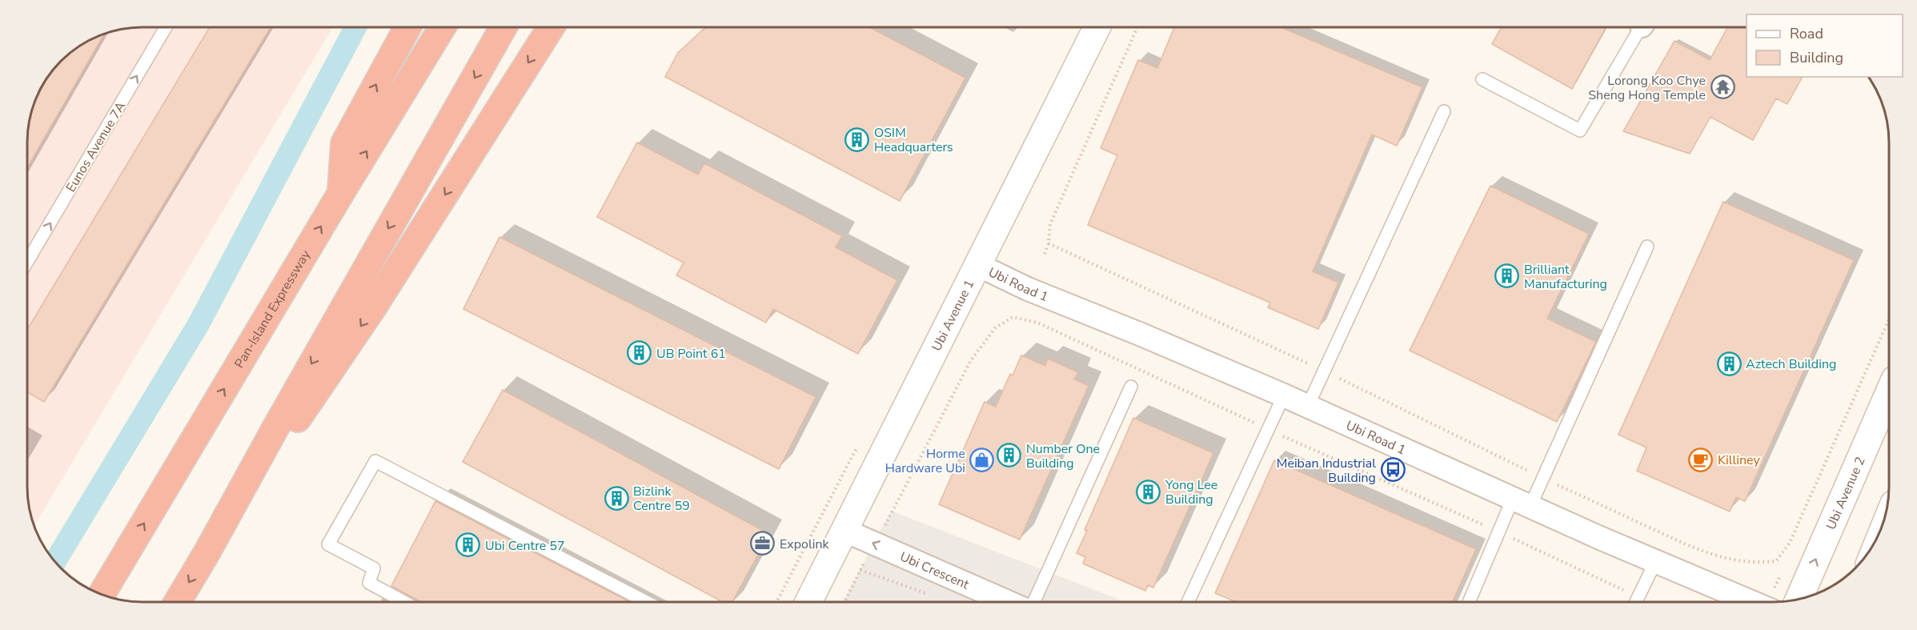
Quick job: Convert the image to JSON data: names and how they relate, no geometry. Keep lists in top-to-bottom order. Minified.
{"streets":{"highway":["Pan-Island Expressway"],"street":["Ubi Road 1","Ubi Avenue 1","Ubi Avenue 2","Ubi Crescent"],"lane":["Eunos Avenue 7A"]},"crossings":[["Ubi Road 1","Ubi Avenue 1"],["Ubi Avenue 1","Ubi Crescent"]],"one_way":["Eunos Avenue 7A","Ubi Avenue 2","Ubi Crescent"],"places":{"temple":["Lorong Koo Chye Sheng Hong Temple"],"building":["OSIM Headquarters","Brilliant Manufacturing","UB Point 61","Aztech Building","Number One Building","Yong Lee Building","Bizlink Centre 59","Ubi Centre 57"],"cafe":["Killiney"],"shop":["Horme Hardware Ubi"],"bus stop":["Meiban Industrial Building"],"office":["Expolink"]},"legend":["Road","Building"]}
